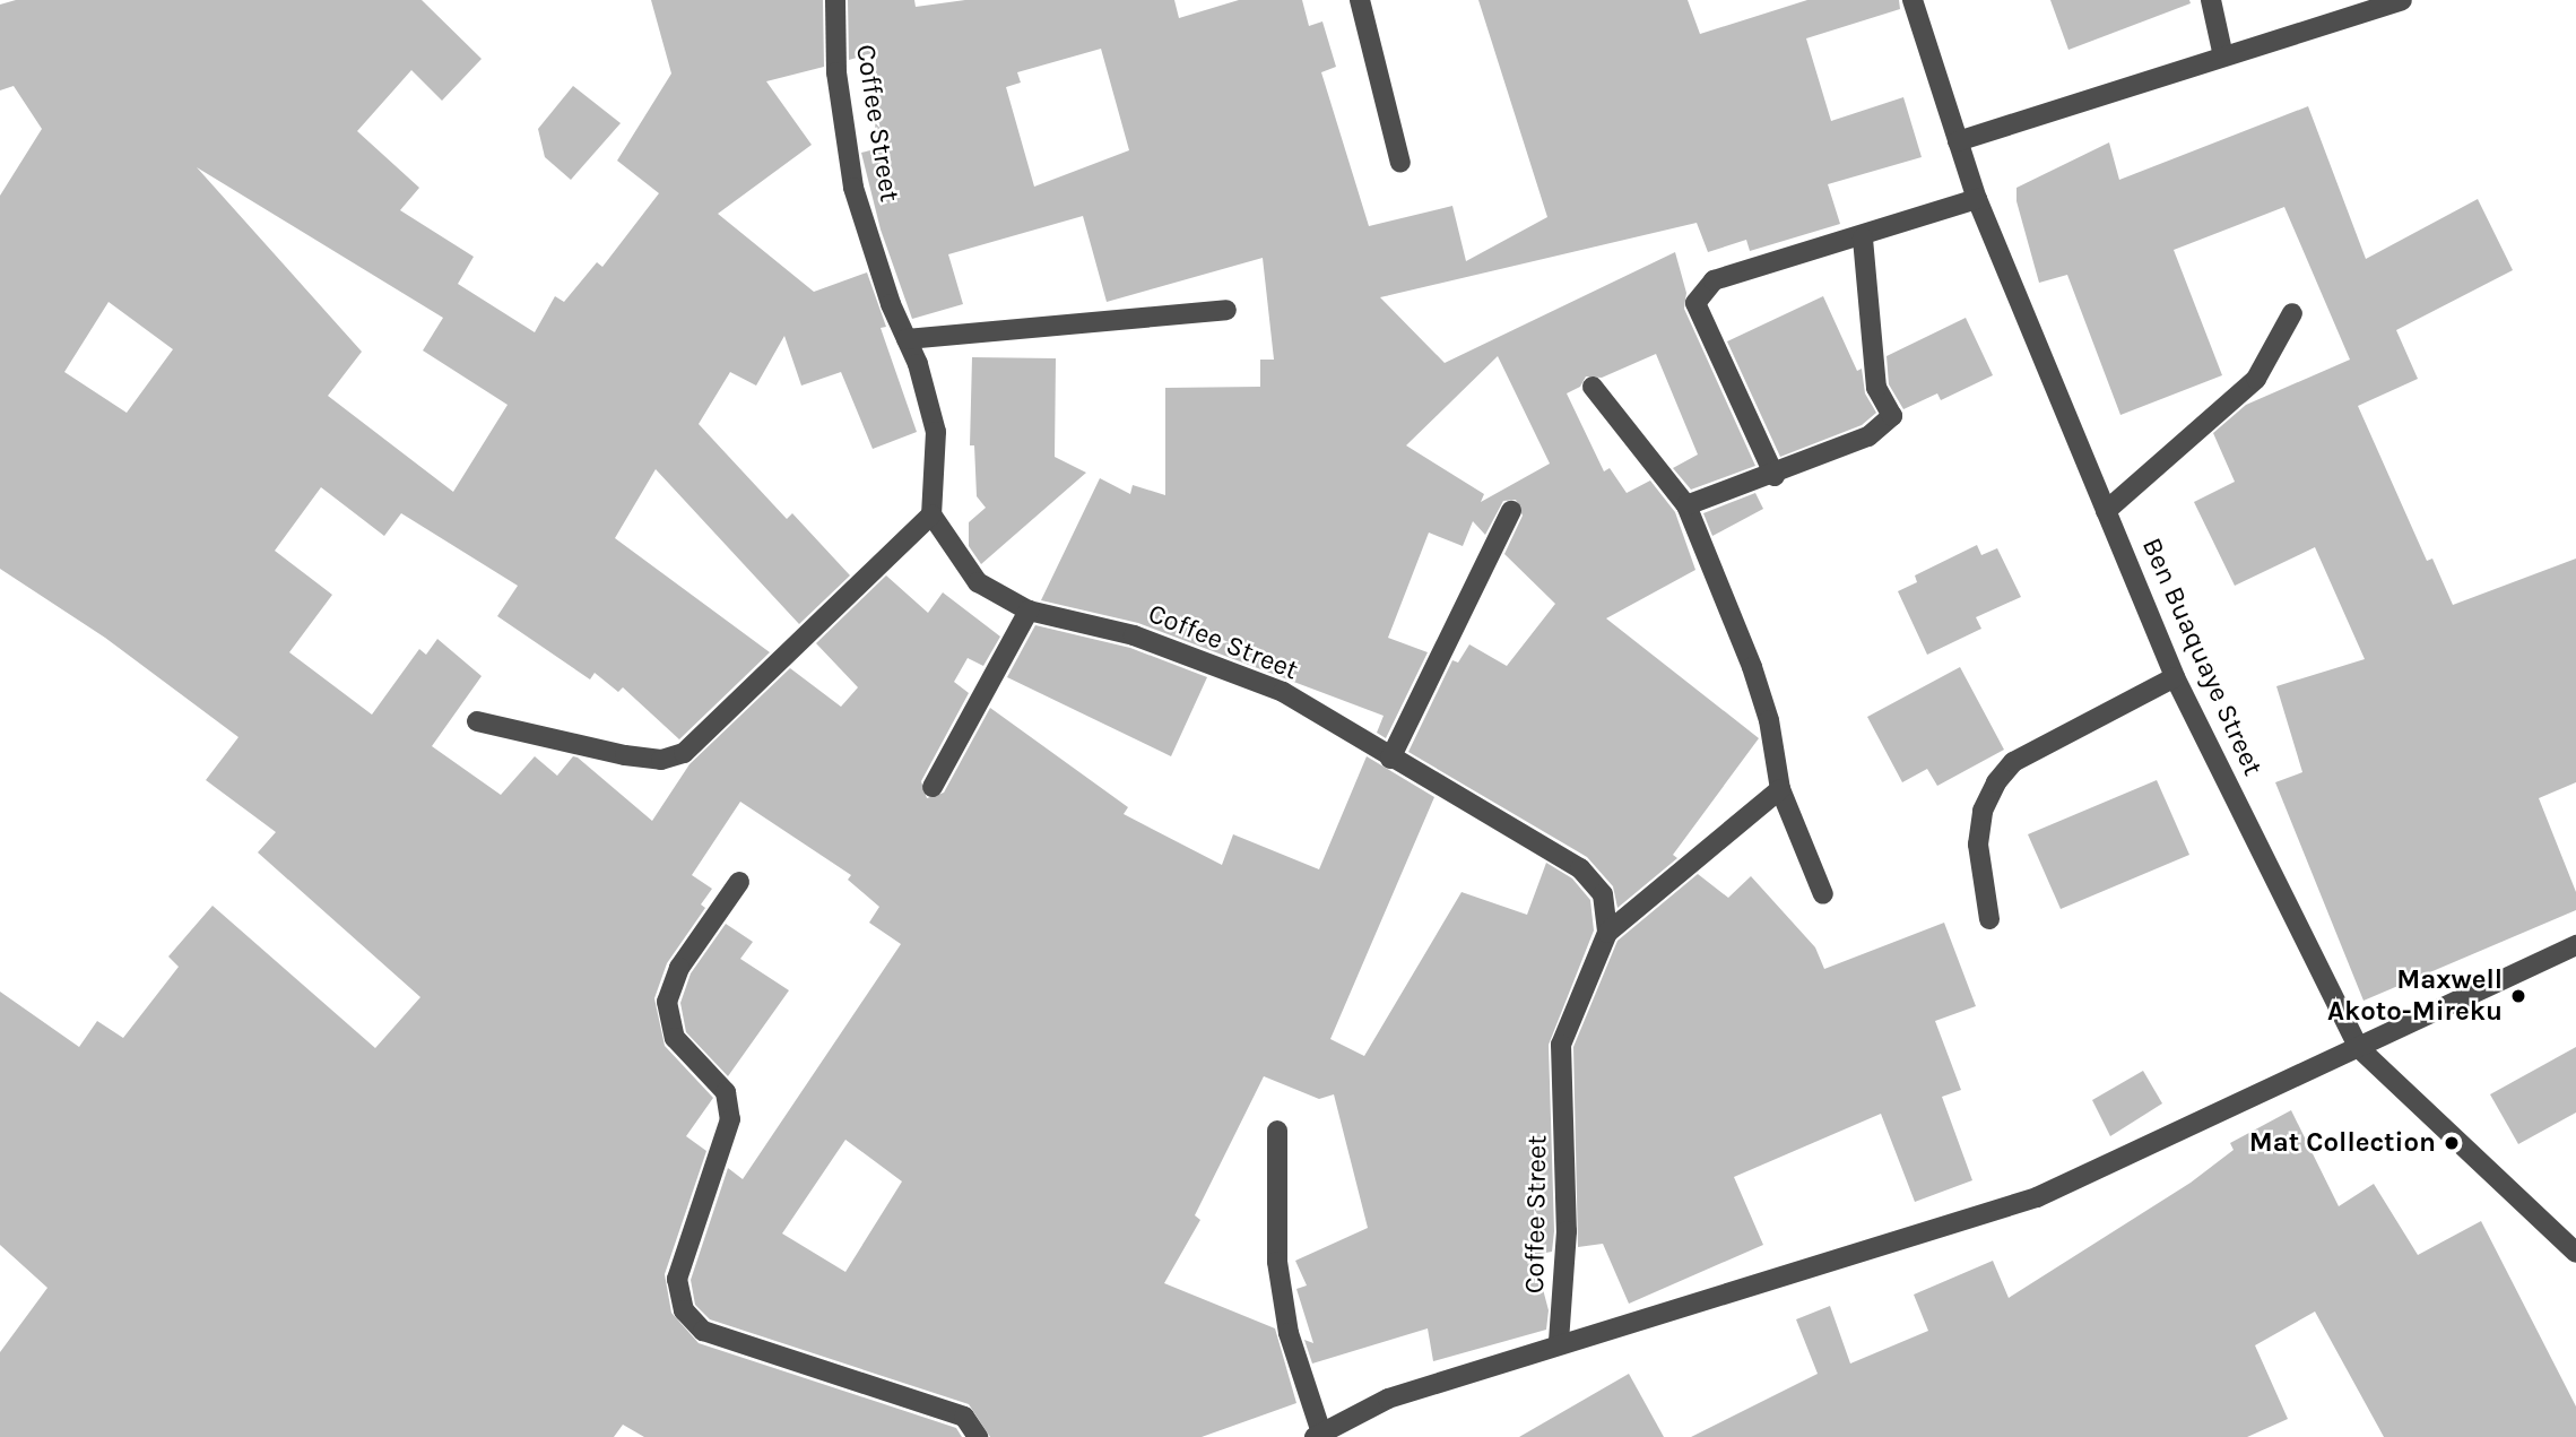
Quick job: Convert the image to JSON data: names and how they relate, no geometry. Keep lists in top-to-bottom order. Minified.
{"streets":{"street":["Coffee Street","Ben Buaquaye Street"]},"places":["Maxwell Akoto-Mireku","Mat Collection"]}
